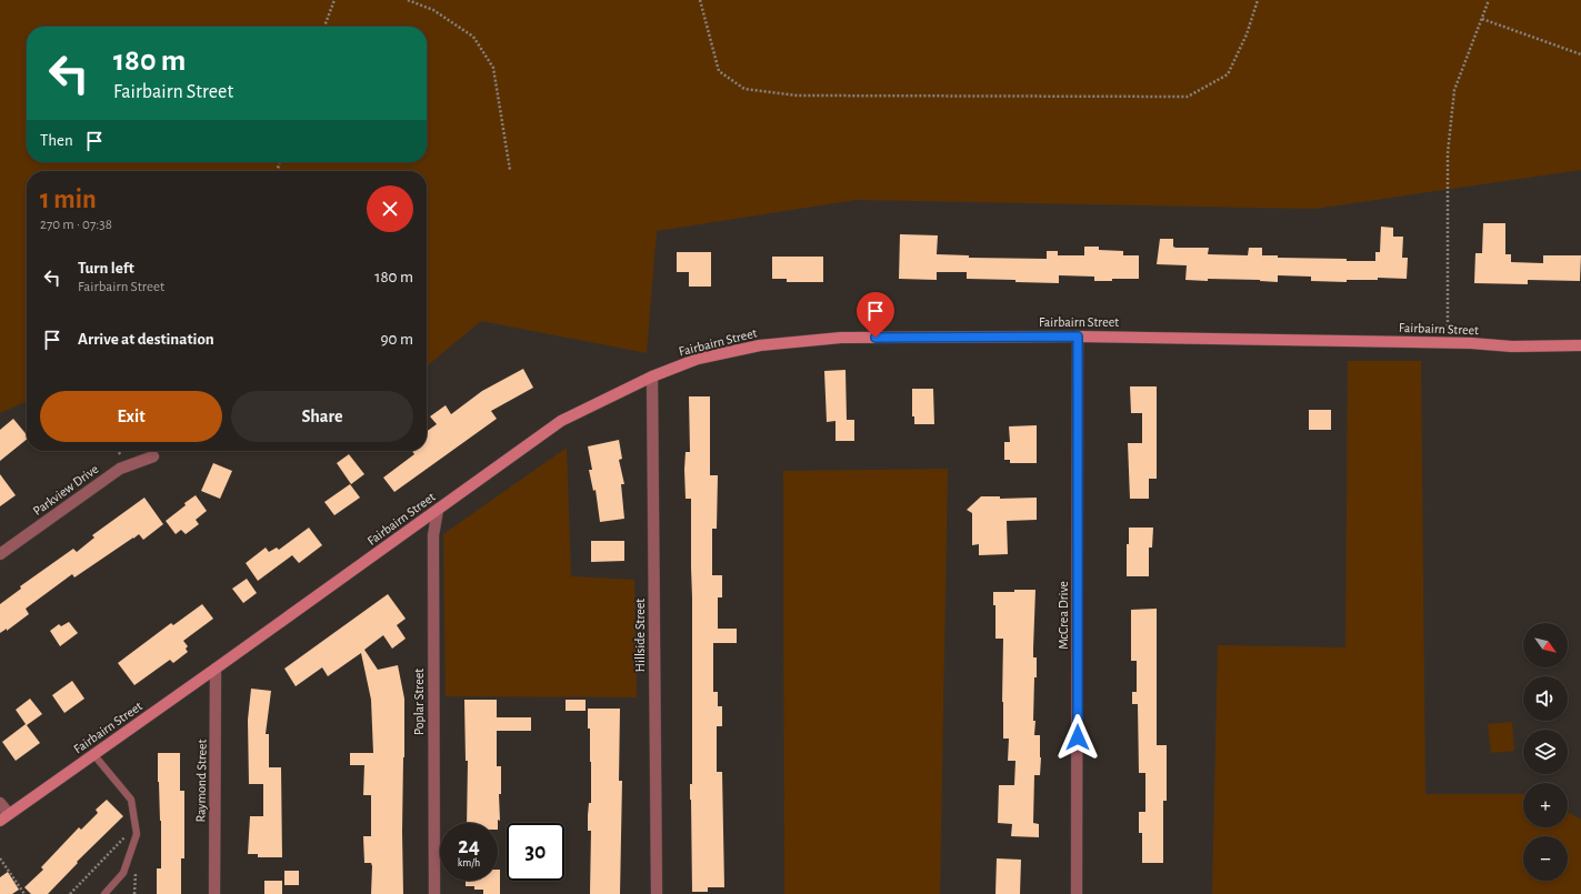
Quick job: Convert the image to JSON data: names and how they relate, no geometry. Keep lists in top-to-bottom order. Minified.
{"streets":{"main road":["Fairbairn Street"],"street":["Parkview Drive","McCrea Drive","Hillside Street","Poplar Street","Raymond Street"]},"crossings":[["Fairbairn Street","McCrea Drive"],["Fairbairn Street","Hillside Street"],["Fairbairn Street","Poplar Street"],["Fairbairn Street","Raymond Street"]],"north":"bottom right","page":{"turn":["180 m","Fairbairn Street"],"then":"Then","heading":["1 min","270 m · 07:38"],"list":[{"name":"Turn left","note":"Fairbairn Street","value":"180 m"},{"name":"Arrive at destination","value":"90 m"}],"buttons":["Exit","Share"],"map_buttons":["+","−"],"speed":"24 km/h","limit":"30"}}
